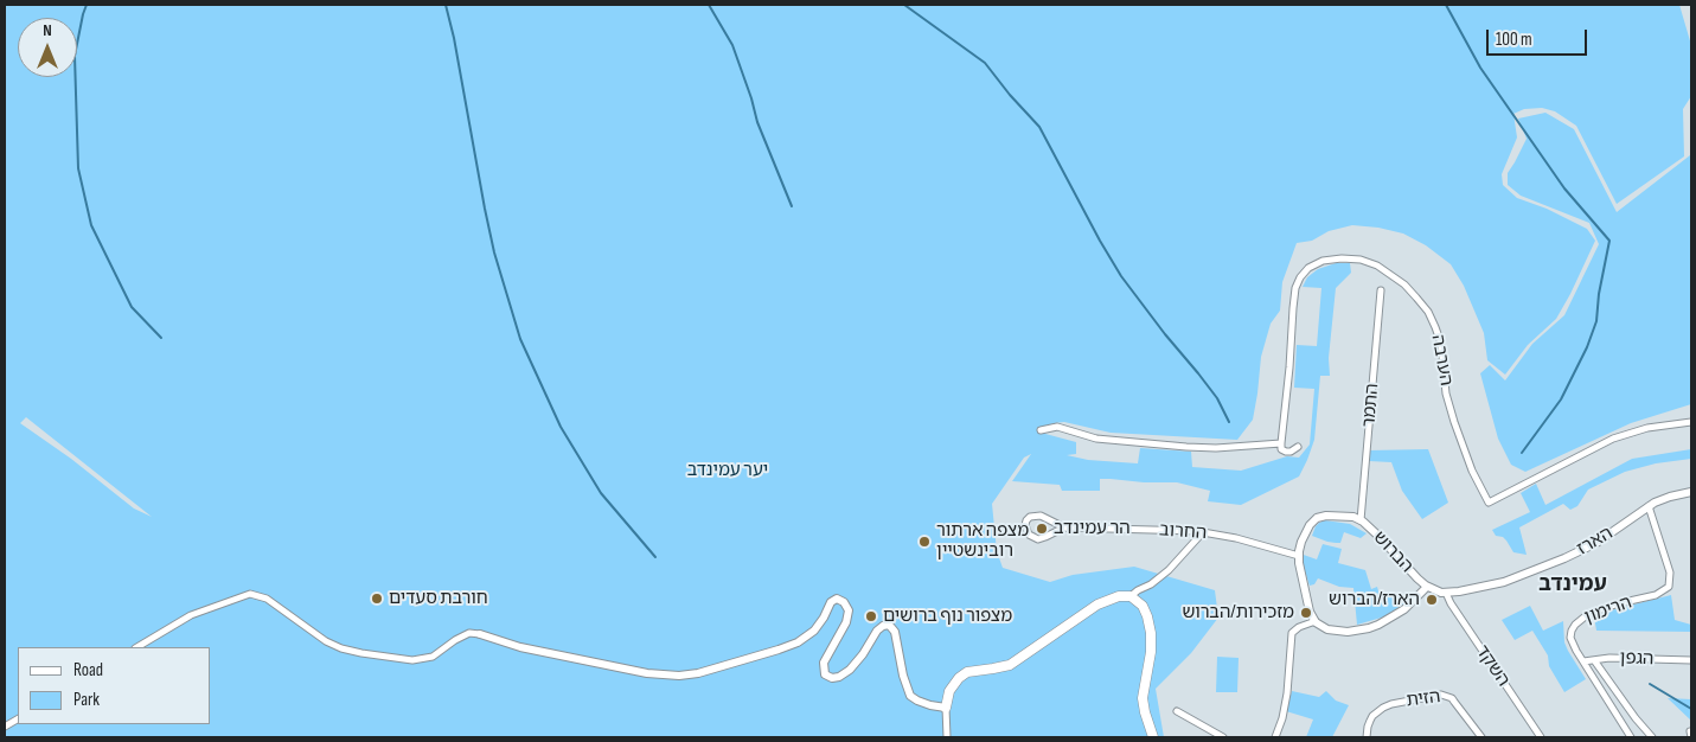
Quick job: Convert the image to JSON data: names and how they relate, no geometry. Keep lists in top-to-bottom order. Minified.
{"streets":{"street":["הערבה","התמר","החרוב","הארז","הברוש","הרימון","הגפן","השקד","הזית"]},"crossings":[["התמר","החרוב"],["התמר","הארז"],["התמר","הברוש"],["החרוב","הארז"],["החרוב","הברוש"],["הארז","הברוש"],["הארז","הרימון"],["הארז","השקד"],["הרימון","הגפן"]],"districts":["עמינדב"],"parks":["יער עמינדב"],"places":["הר עמינדב","מצפה ארתור רובינשטיין","חורבת סעדים","הארז/הברוש","מזכירות/הברוש","מצפור נוף ברושים"],"legend":["Road","Park"],"scale_bar":"100 m","north":"top"}
